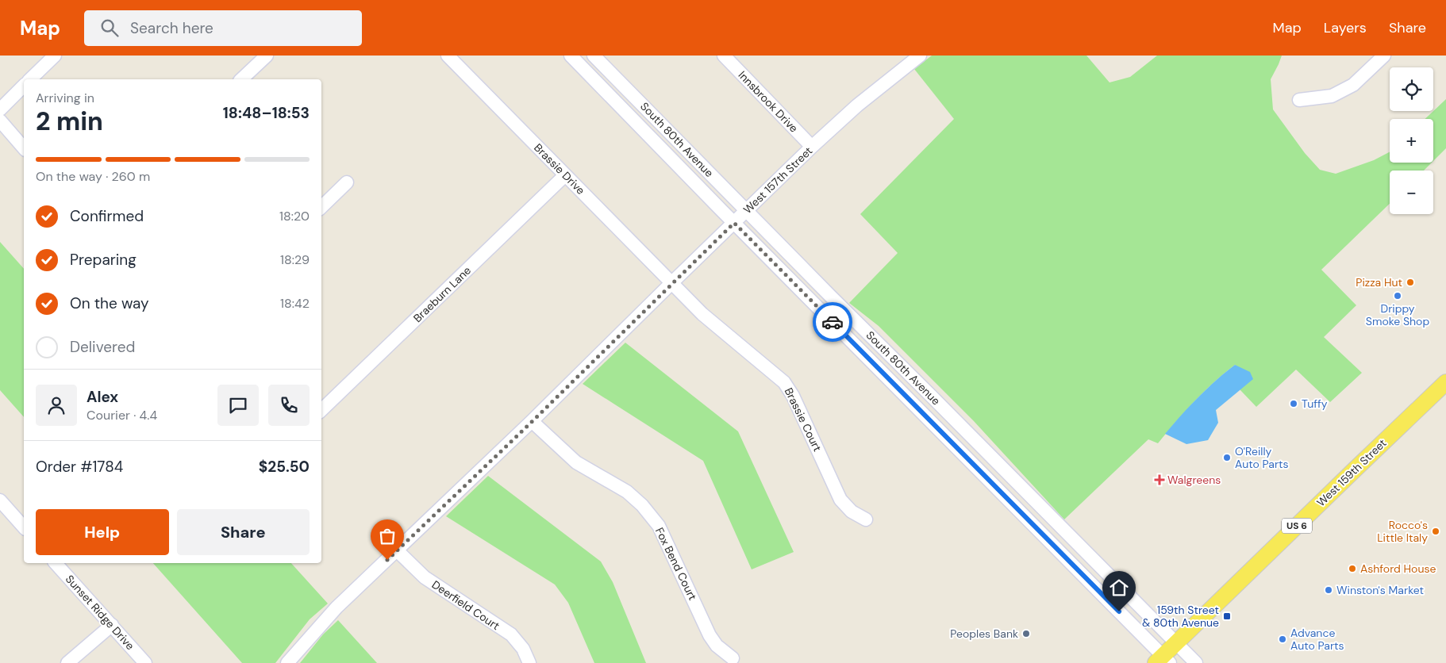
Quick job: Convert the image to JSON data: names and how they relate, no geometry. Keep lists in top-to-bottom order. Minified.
{"streets":{"main road":["West 159th Street","US 6"],"street":["Innsbrook Drive","South 80th Avenue","Brassie Drive","West 157th Street","Braeburn Lane","Brassie Court","Fox Bend Court","Deerfield Court","Sunset Ridge Drive"]},"crossings":[["Innsbrook Drive","West 157th Street"],["South 80th Avenue","West 157th Street"],["South 80th Avenue","West 159th Street"],["Brassie Drive","West 157th Street"],["Brassie Drive","Braeburn Lane"],["Brassie Drive","Brassie Court"],["West 157th Street","Brassie Court"],["West 157th Street","Fox Bend Court"],["West 157th Street","Deerfield Court"]],"places":{"other":["Pizza Hut","Drippy Smoke Shop","Tuffy","O'Reilly Auto Parts","Rocco's Little Italy","Ashford House","Winston's Market","Peoples Bank","Advance Auto Parts"],"health":["Walgreens"],"transit":["159th Street & 80th Avenue"]},"page":{"header":"Map","search":"Search here","nav":["Map","Layers","Share"],"map_buttons":["+","−"],"heading":["2 min","Arriving in","18:48–18:53"],"panel":["Alex","Courier · 4.4","Order #1784","$25.50"],"bar":"On the way · 260 m","list":[["Confirmed","18:20"],["Preparing","18:29"],["On the way","18:42"],"Delivered"],"buttons":["Help","Share"]}}
